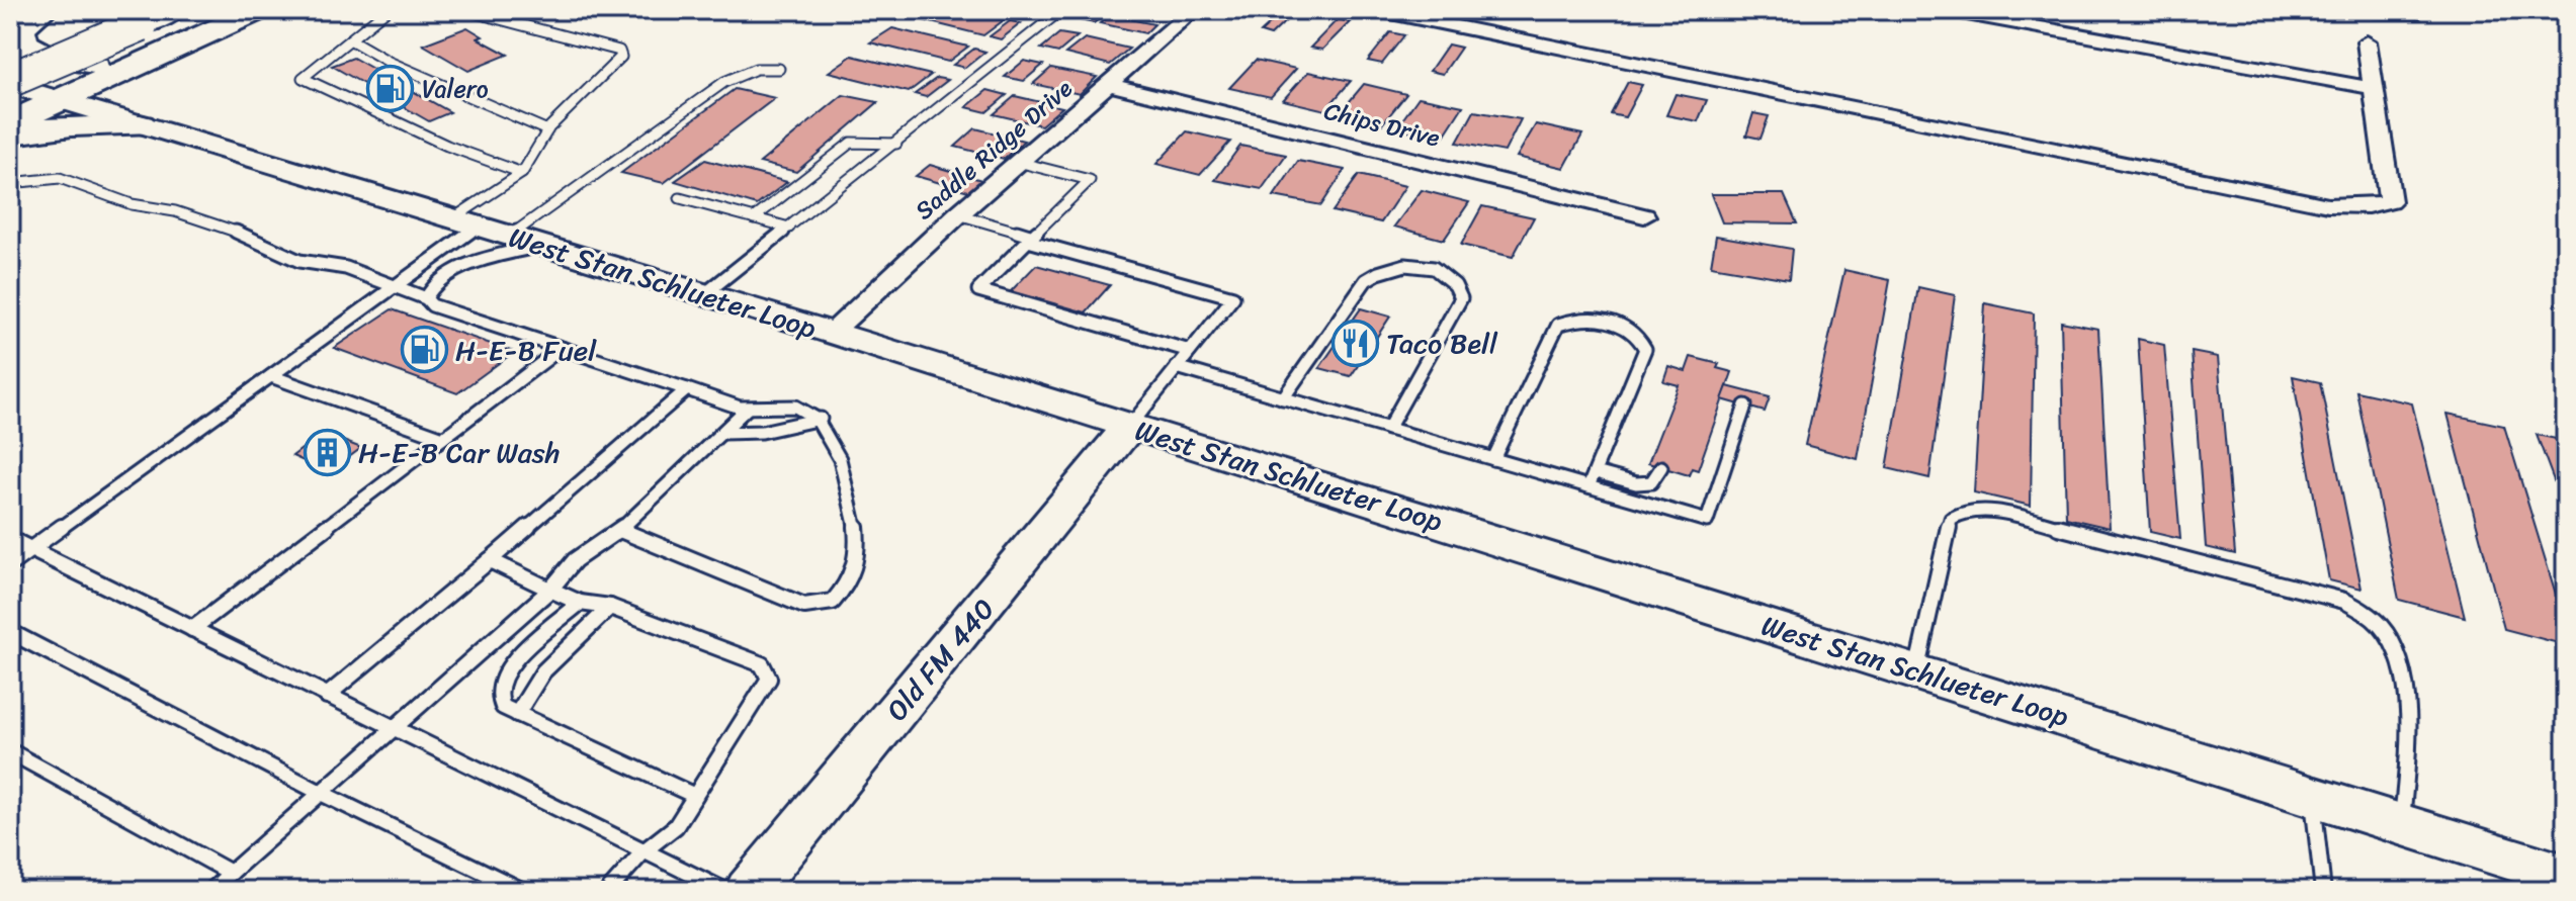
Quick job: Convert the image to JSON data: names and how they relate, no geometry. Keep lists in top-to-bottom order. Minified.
{"streets":{"main road":["West Stan Schlueter Loop","Old FM 440"],"street":["Chips Drive","Saddle Ridge Drive"]},"crossings":[["Chips Drive","Saddle Ridge Drive"],["Saddle Ridge Drive","West Stan Schlueter Loop"],["West Stan Schlueter Loop","Old FM 440"]],"places":{"fuel station":["Valero","H-E-B Fuel"],"restaurant":["Taco Bell"],"building":["H-E-B Car Wash"]}}
